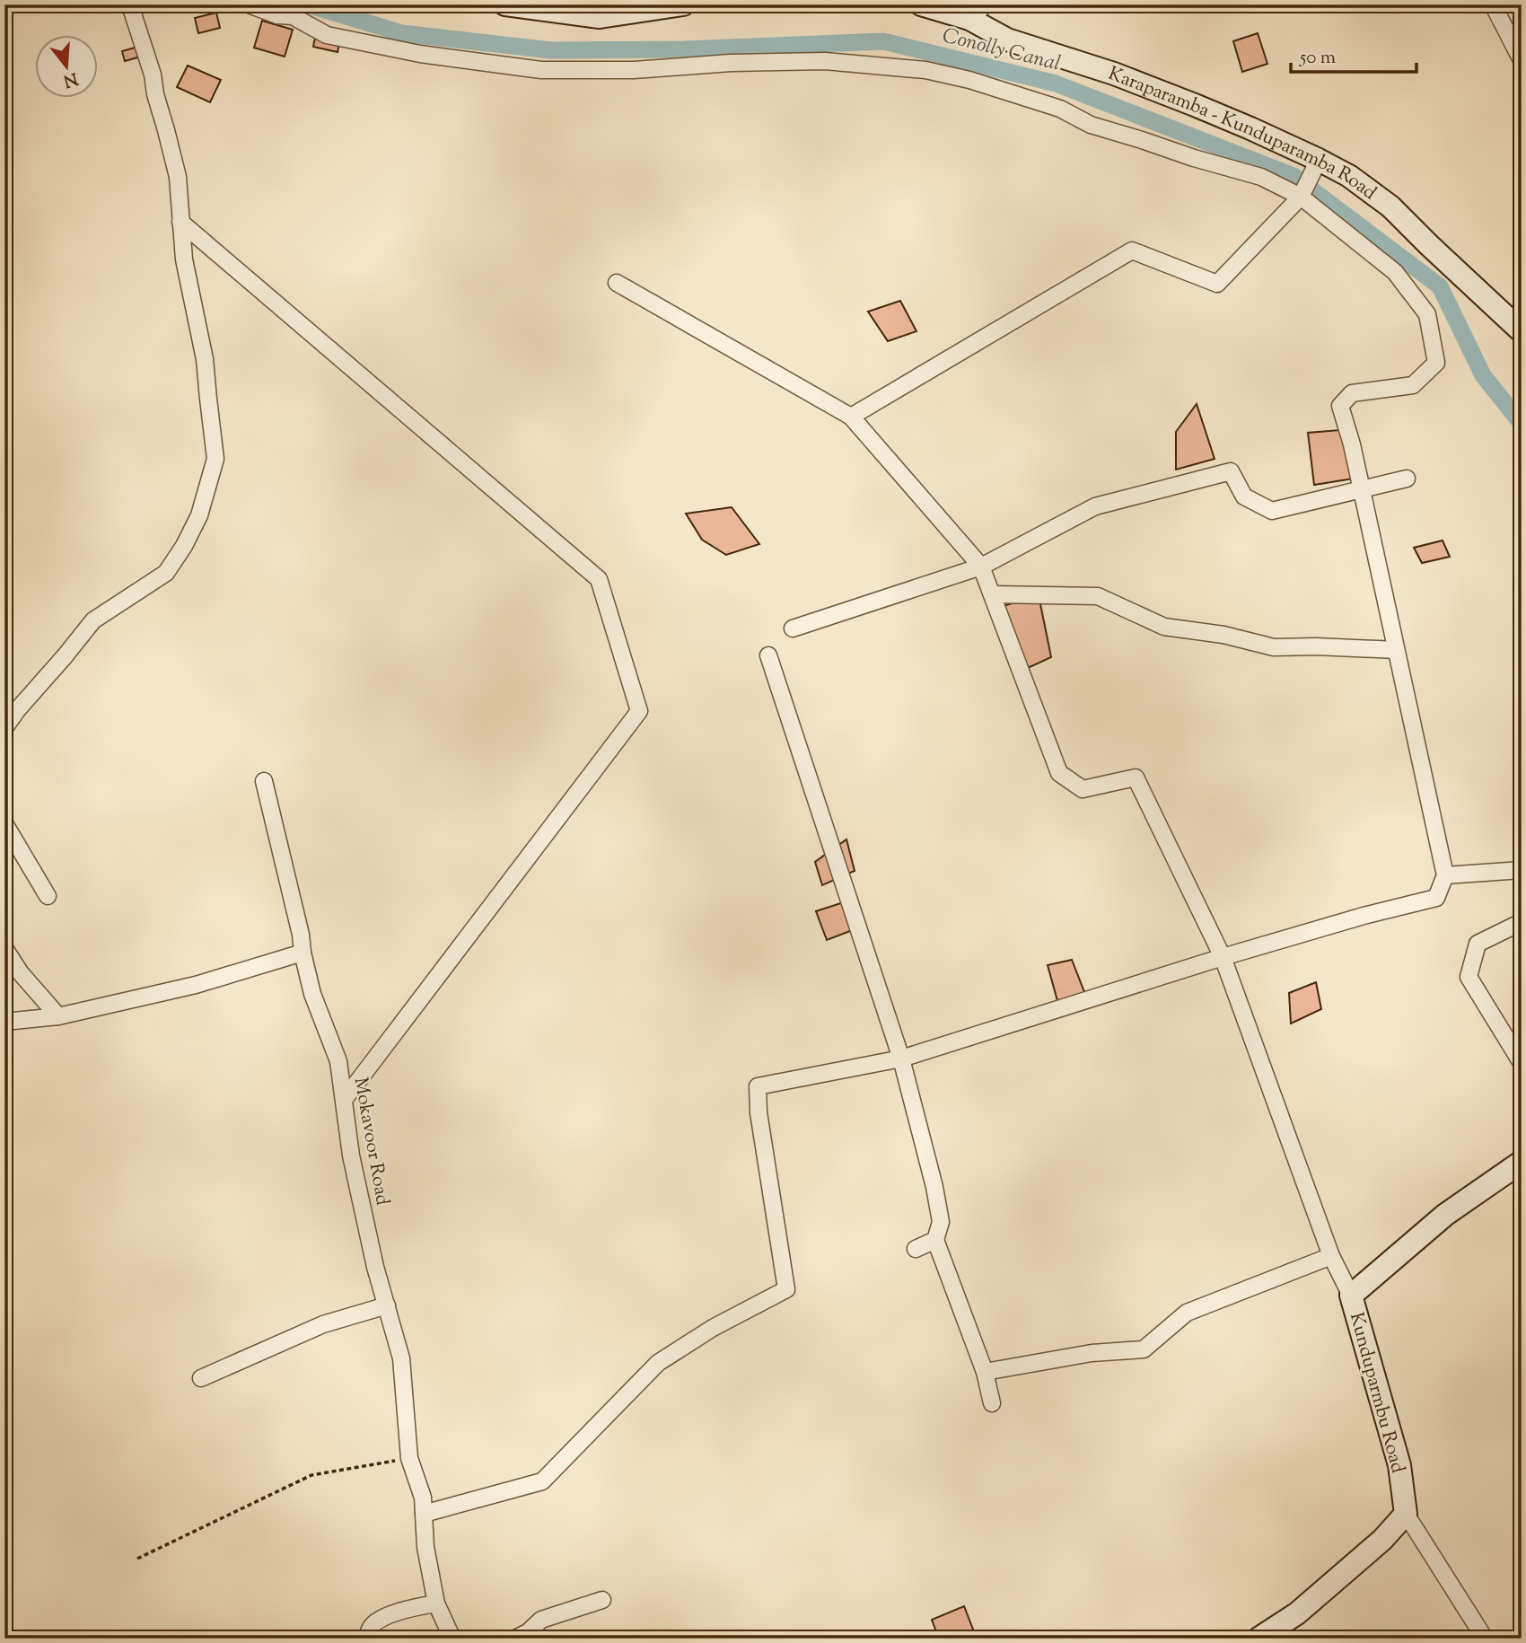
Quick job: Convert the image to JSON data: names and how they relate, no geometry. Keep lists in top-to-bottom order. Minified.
{"streets":{"main road":["Karaparamba - Kunduparamba Road","Kunduparmbu Road"],"street":["Mokavoor Road"]},"water":["Conolly Canal"],"scale_bar":"50 m","north":"bottom"}
